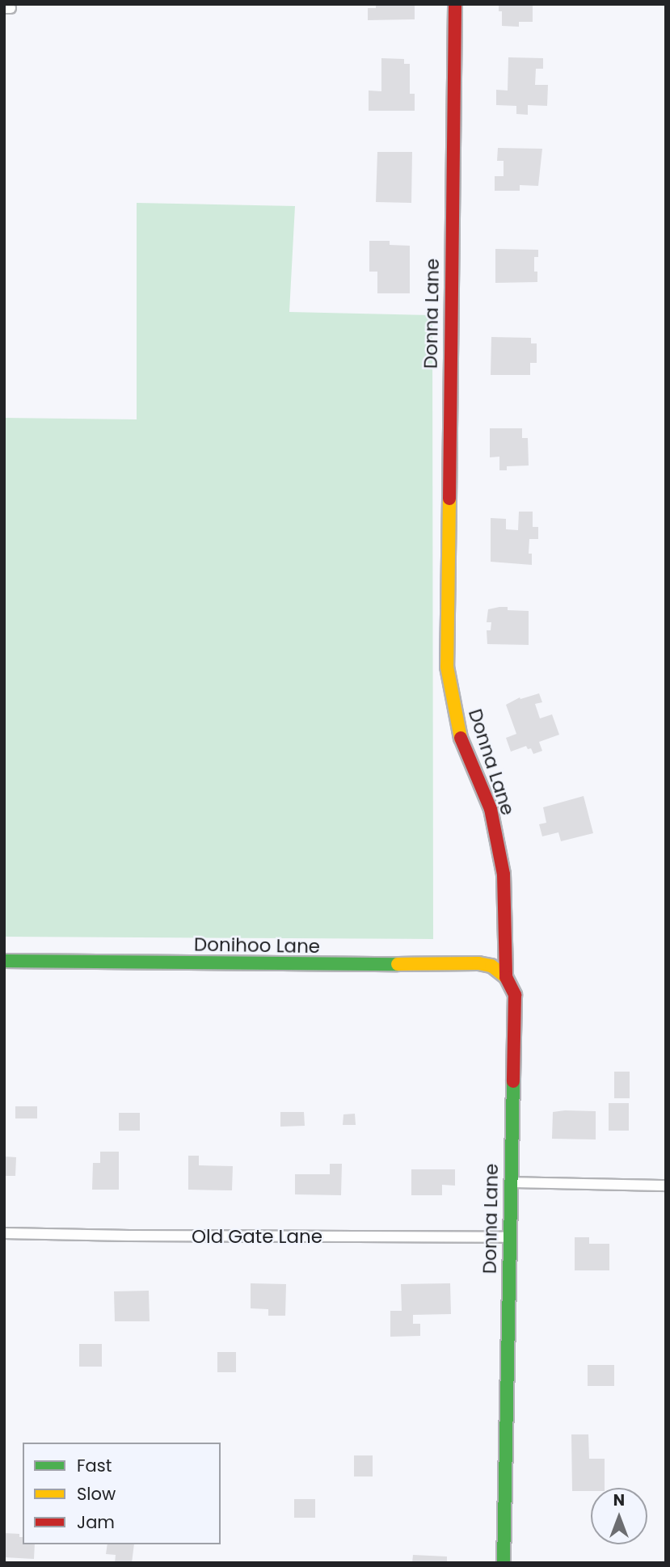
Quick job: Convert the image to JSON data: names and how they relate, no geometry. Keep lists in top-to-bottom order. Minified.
{"streets":{"street":["Donna Lane","Donihoo Lane","Old Gate Lane"]},"crossings":[["Donna Lane","Donihoo Lane"],["Donna Lane","Old Gate Lane"]],"legend":["Fast","Slow","Jam"],"north":"top"}
